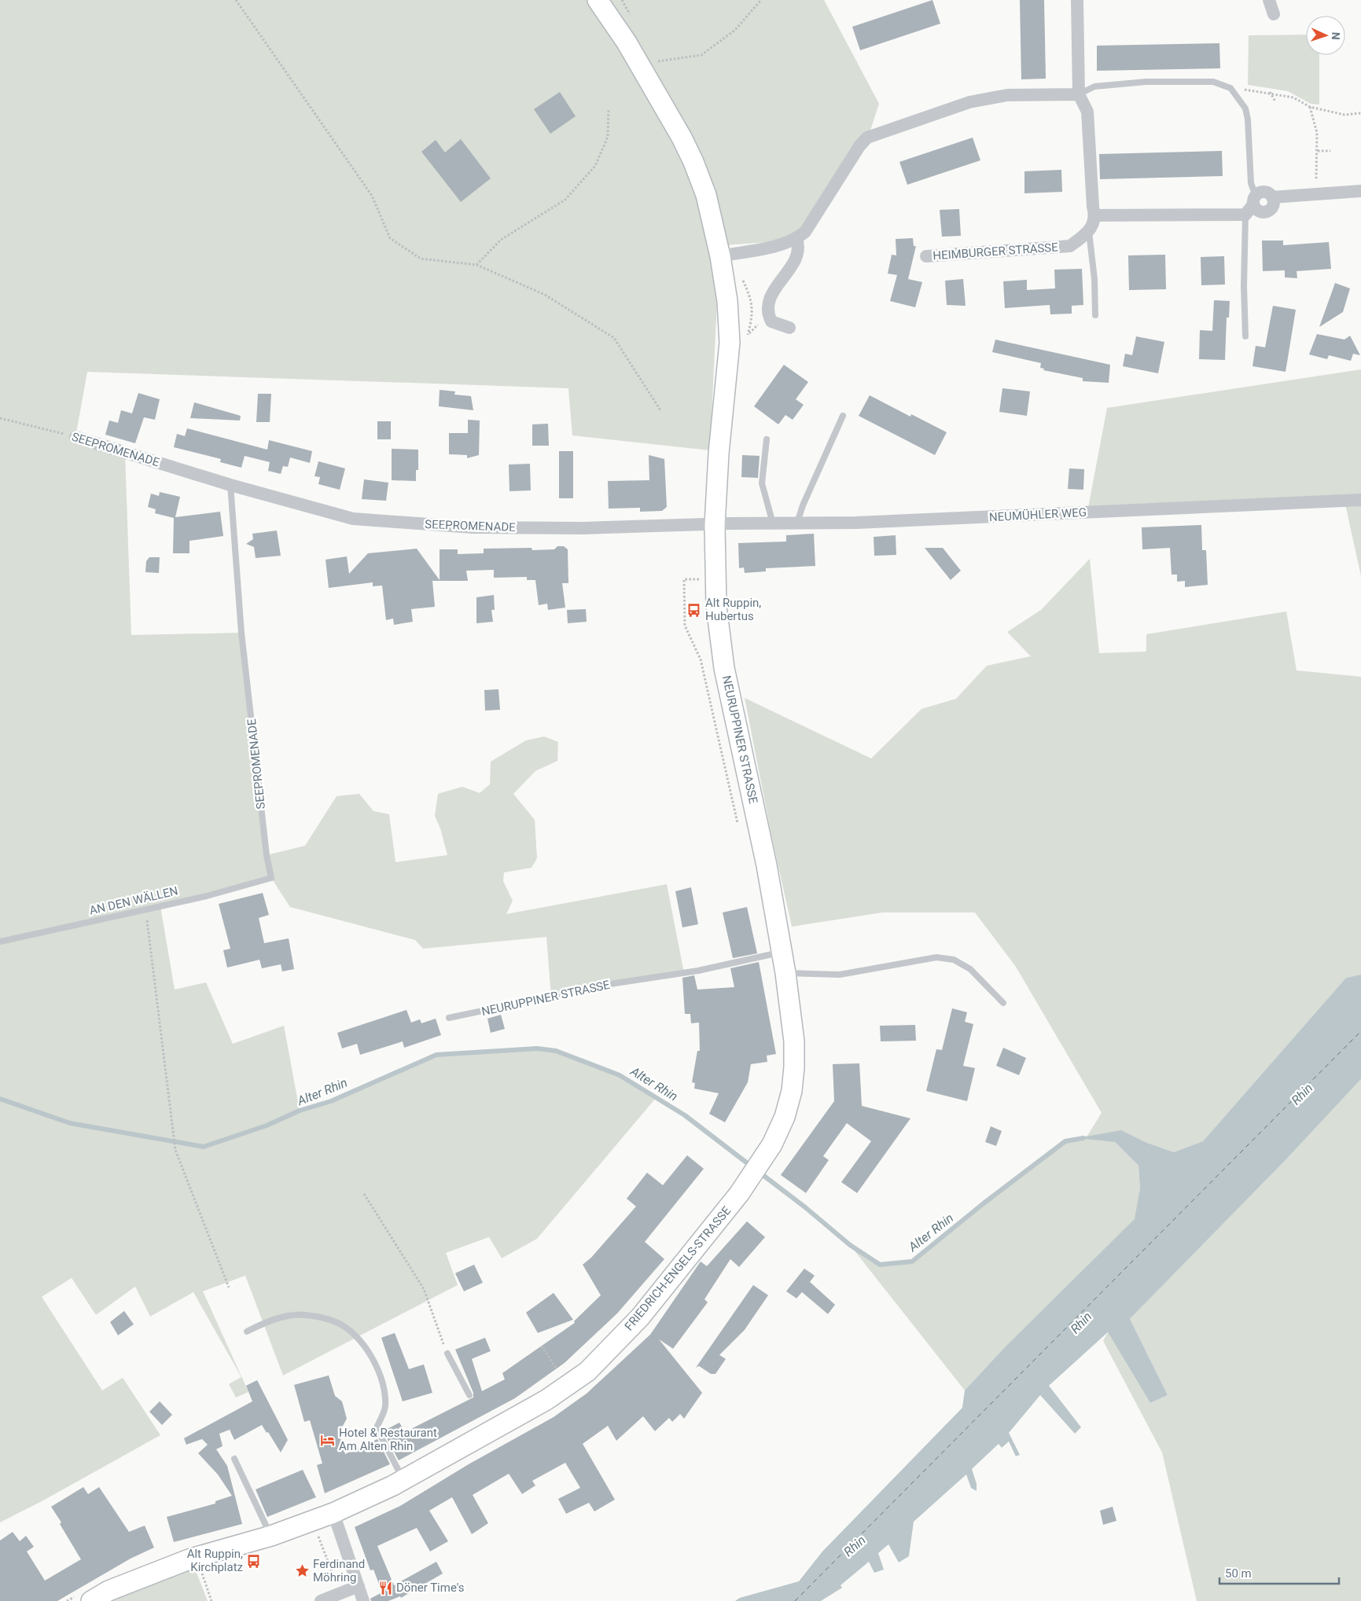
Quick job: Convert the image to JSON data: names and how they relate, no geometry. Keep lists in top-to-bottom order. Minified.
{"streets":{"main road":["NEURUPPINER STRASSE","FRIEDRICH-ENGELS-STRASSE"],"street":["HEIMBURGER STRASSE","SEEPROMENADE","NEUMÜHLER WEG"],"lane":["AN DEN WÄLLEN"]},"crossings":[["SEEPROMENADE","NEUMÜHLER WEG"],["SEEPROMENADE","NEURUPPINER STRASSE"],["SEEPROMENADE","AN DEN WÄLLEN"],["NEUMÜHLER WEG","NEURUPPINER STRASSE"],["NEURUPPINER STRASSE","FRIEDRICH-ENGELS-STRASSE"]],"water":["Alter Rhin","Rhin"],"places":{"bus stop":["Alt Ruppin, Hubertus","Alt Ruppin, Kirchplatz"],"hotel":["Hotel & Restaurant Am Alten Rhin"],"place":["Ferdinand Möhring"],"restaurant":["Döner Time's"]},"scale_bar":"50 m","north":"right"}
